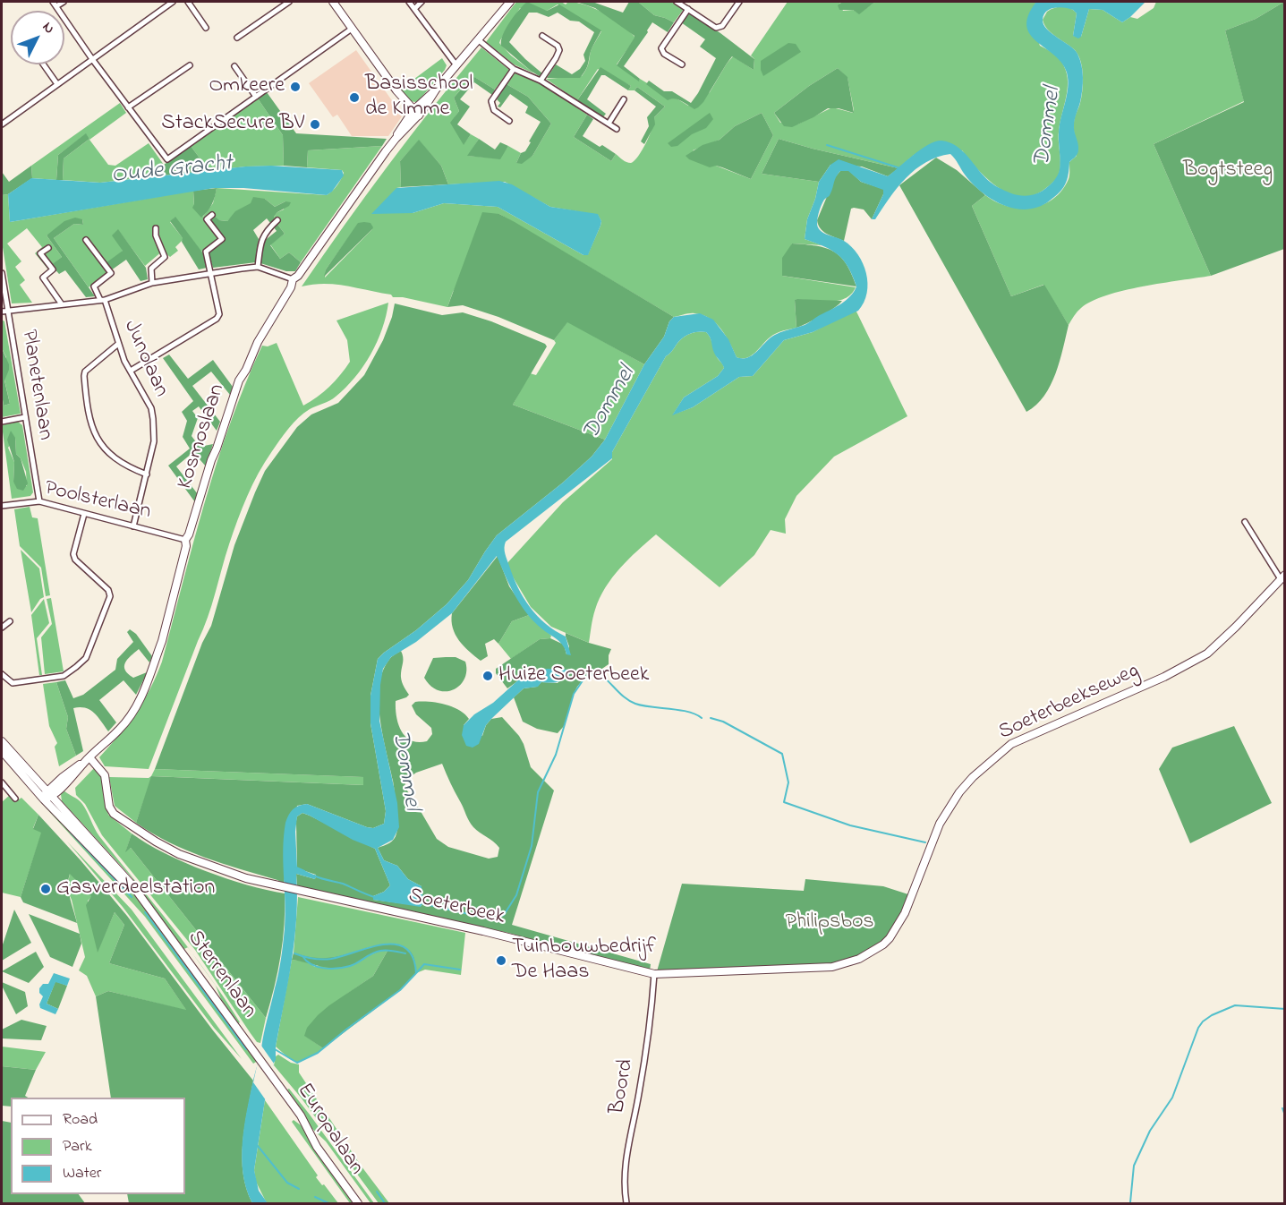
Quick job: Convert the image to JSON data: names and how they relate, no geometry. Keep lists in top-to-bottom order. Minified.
{"streets":{"street":["Junolaan","Planetenlaan","Kosmoslaan","Poolsterlaan","Soeterbeekseweg","Soeterbeek","Sterrenlaan","Boord","Europalaan"]},"crossings":[["Junolaan","Poolsterlaan"],["Planetenlaan","Poolsterlaan"],["Kosmoslaan","Poolsterlaan"],["Kosmoslaan","Soeterbeek"],["Kosmoslaan","Sterrenlaan"],["Soeterbeekseweg","Soeterbeek"],["Soeterbeekseweg","Boord"],["Soeterbeek","Boord"],["Sterrenlaan","Europalaan"]],"water":["Dommel","Oude Gracht"],"parks":["Bogtsteeg","Philipsbos"],"places":["Omkeere","Basisschool de Kimme","StackSecure BV","Huize Soeterbeek","Gasverdeelstation","Tuinbouwbedrijf De Haas"],"legend":["Road","Park","Water"],"north":"top right"}
